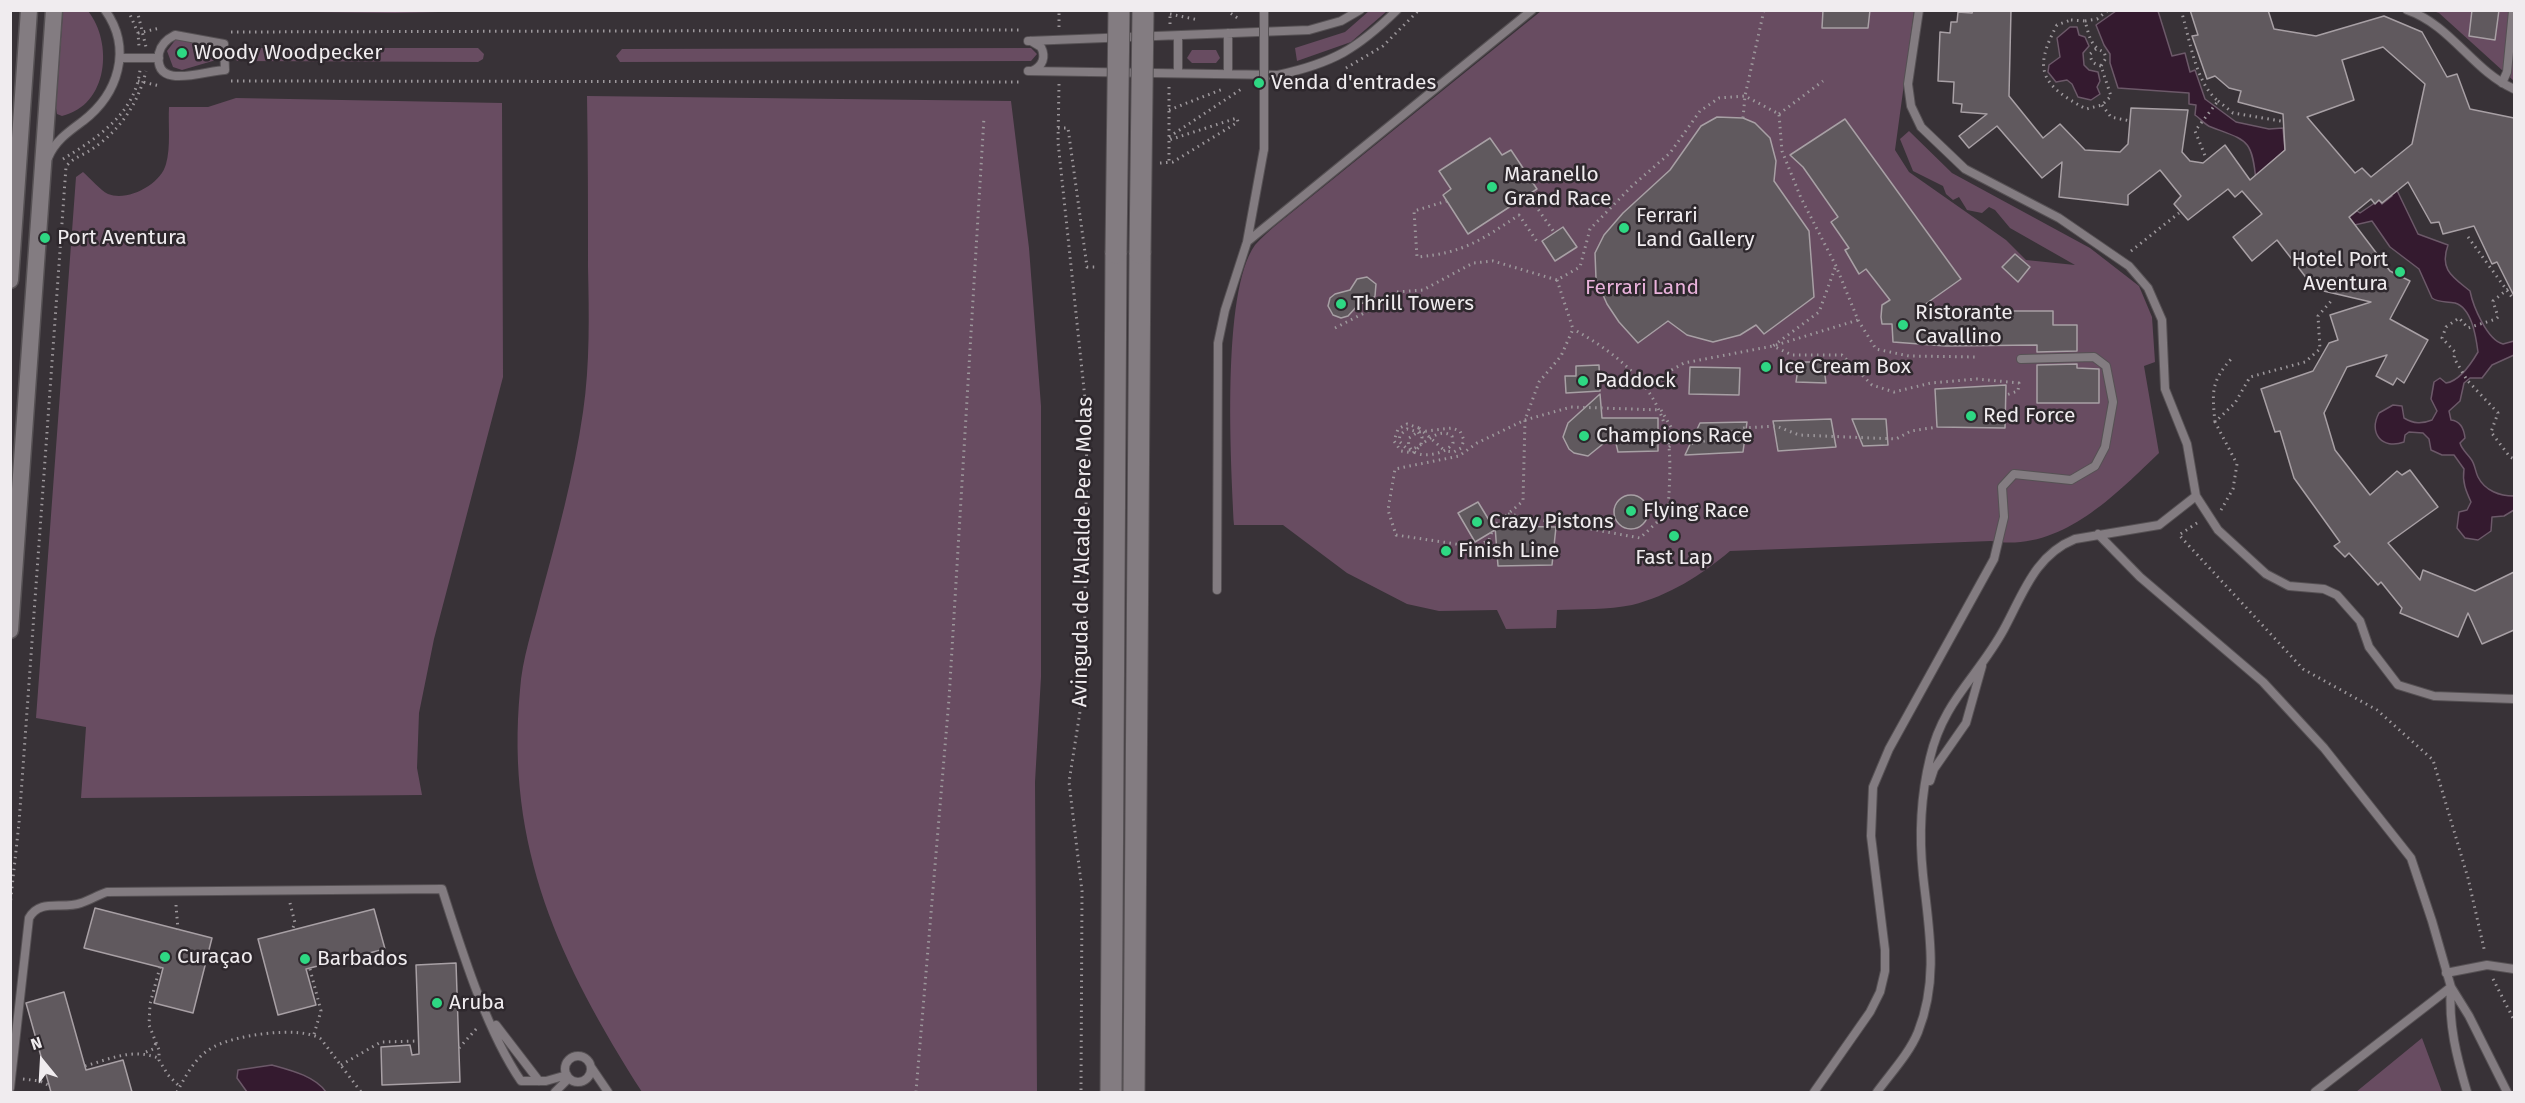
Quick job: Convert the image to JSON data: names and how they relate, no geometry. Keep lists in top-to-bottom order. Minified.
{"streets":{"street":["Avinguda de l'Alcalde Pere Molas"]},"parks":["Ferrari Land"],"places":["Woody Woodpecker","Venda d'entrades","Maranello Grand Race","Ferrari Land Gallery","Port Aventura","Hotel Port Aventura","Thrill Towers","Ristorante Cavallino","Ice Cream Box","Paddock","Red Force","Champions Race","Flying Race","Crazy Pistons","Fast Lap","Finish Line","Curaçao","Barbados","Aruba"],"north":"top"}
